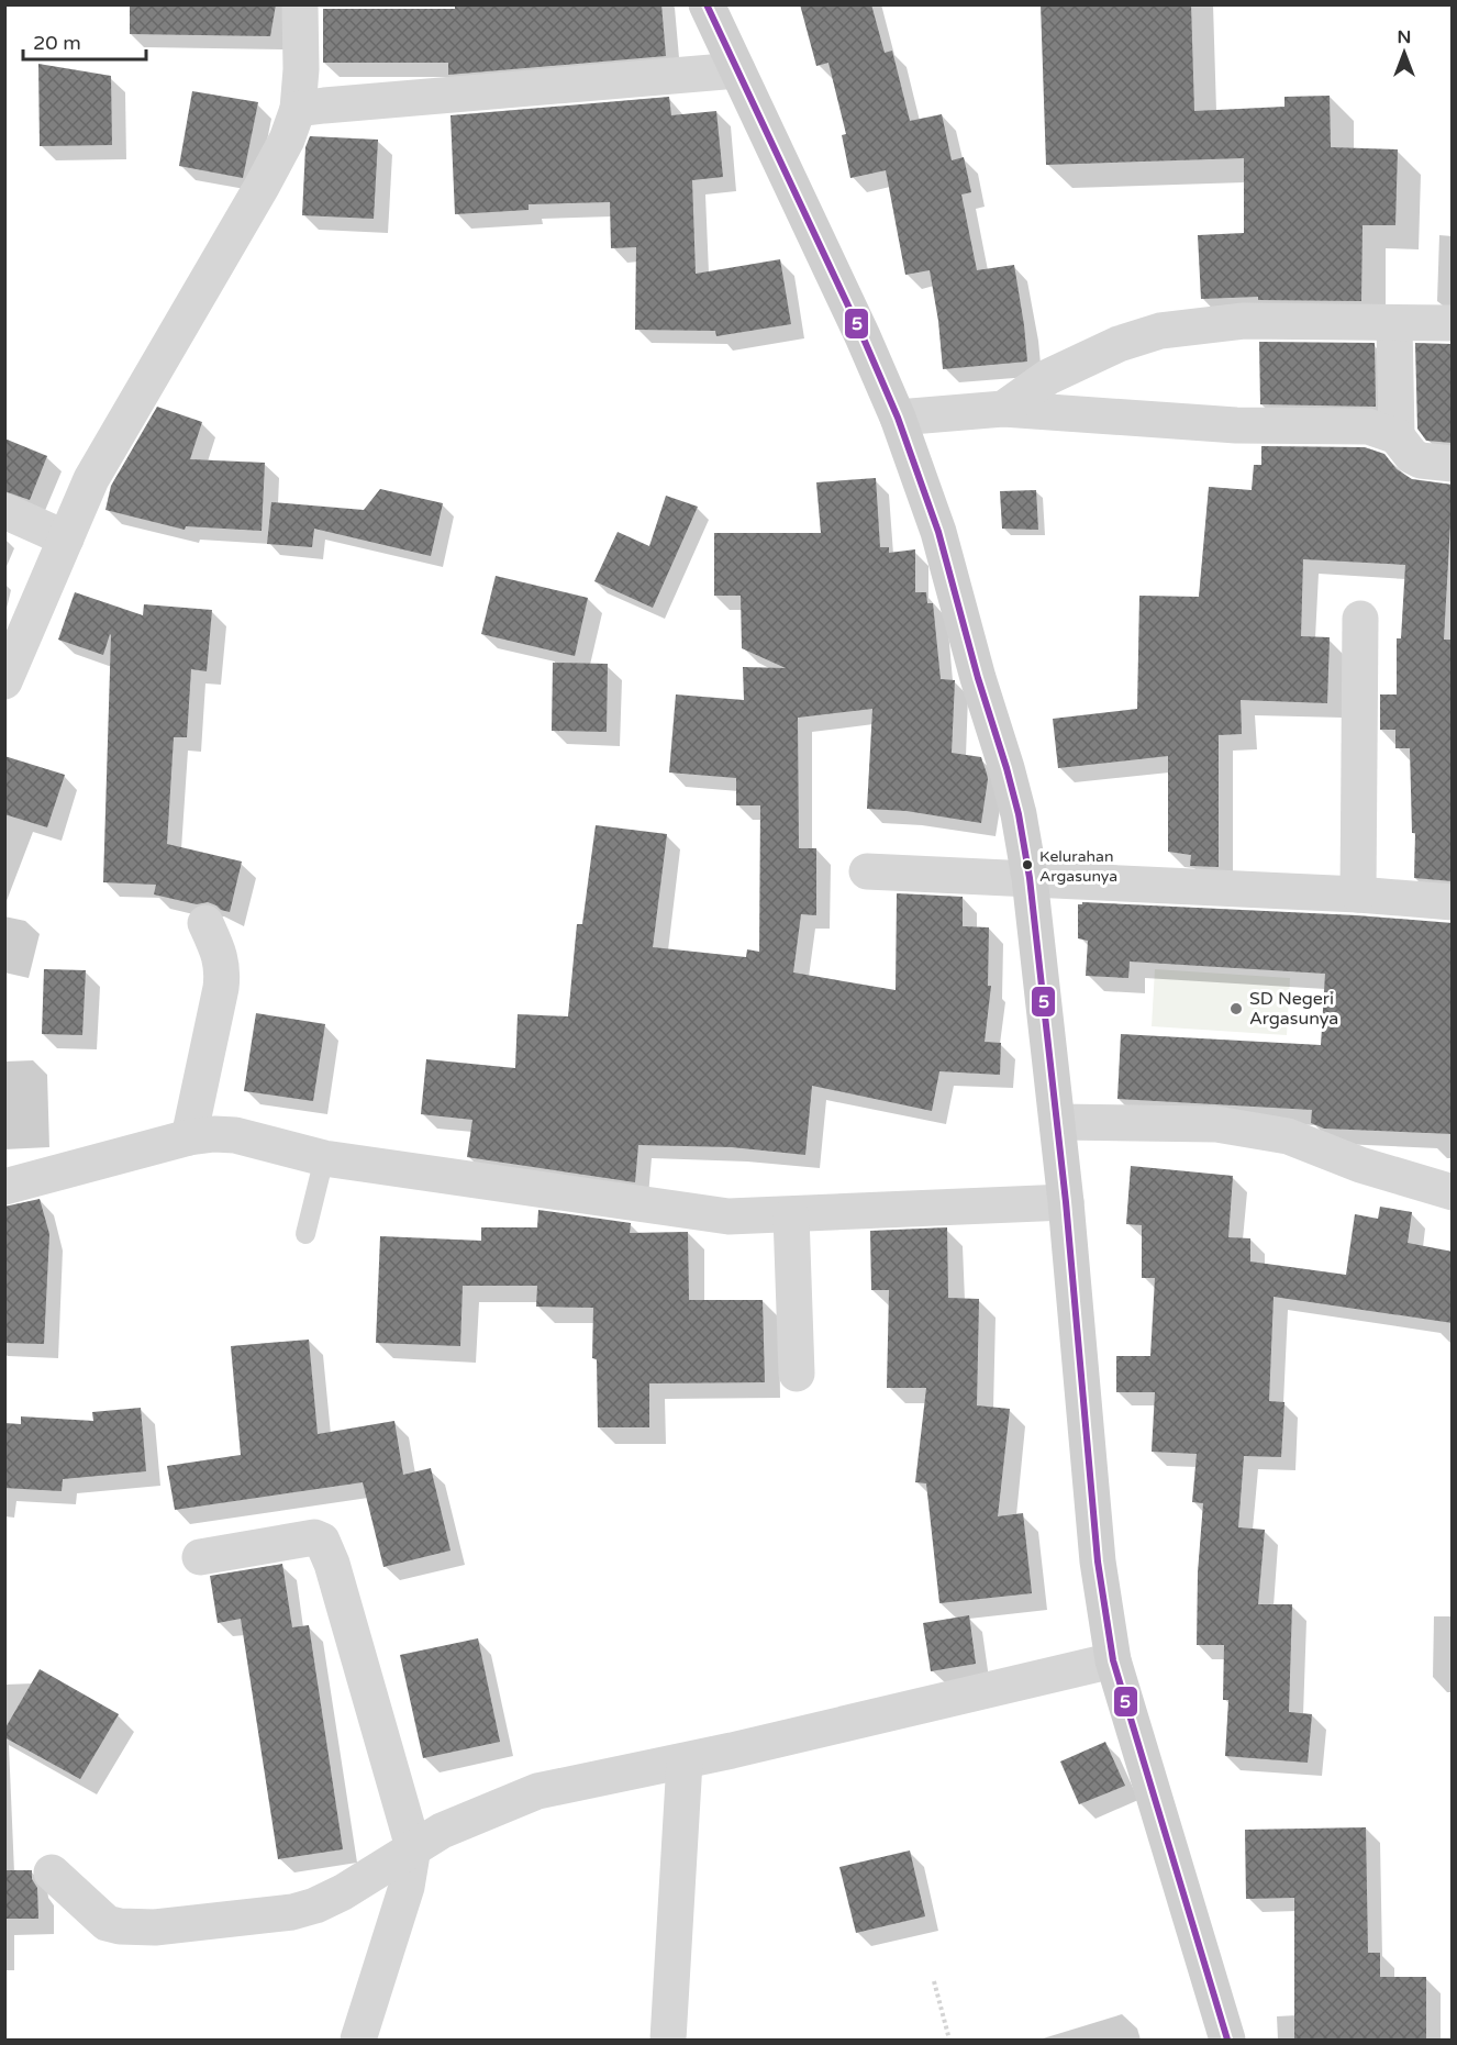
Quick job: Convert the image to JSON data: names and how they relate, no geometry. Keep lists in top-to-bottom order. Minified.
{"places":["Kelurahan Argasunya","SD Negeri Argasunya"],"lines":["transit line 5"],"scale_bar":"20 m","north":"top"}
